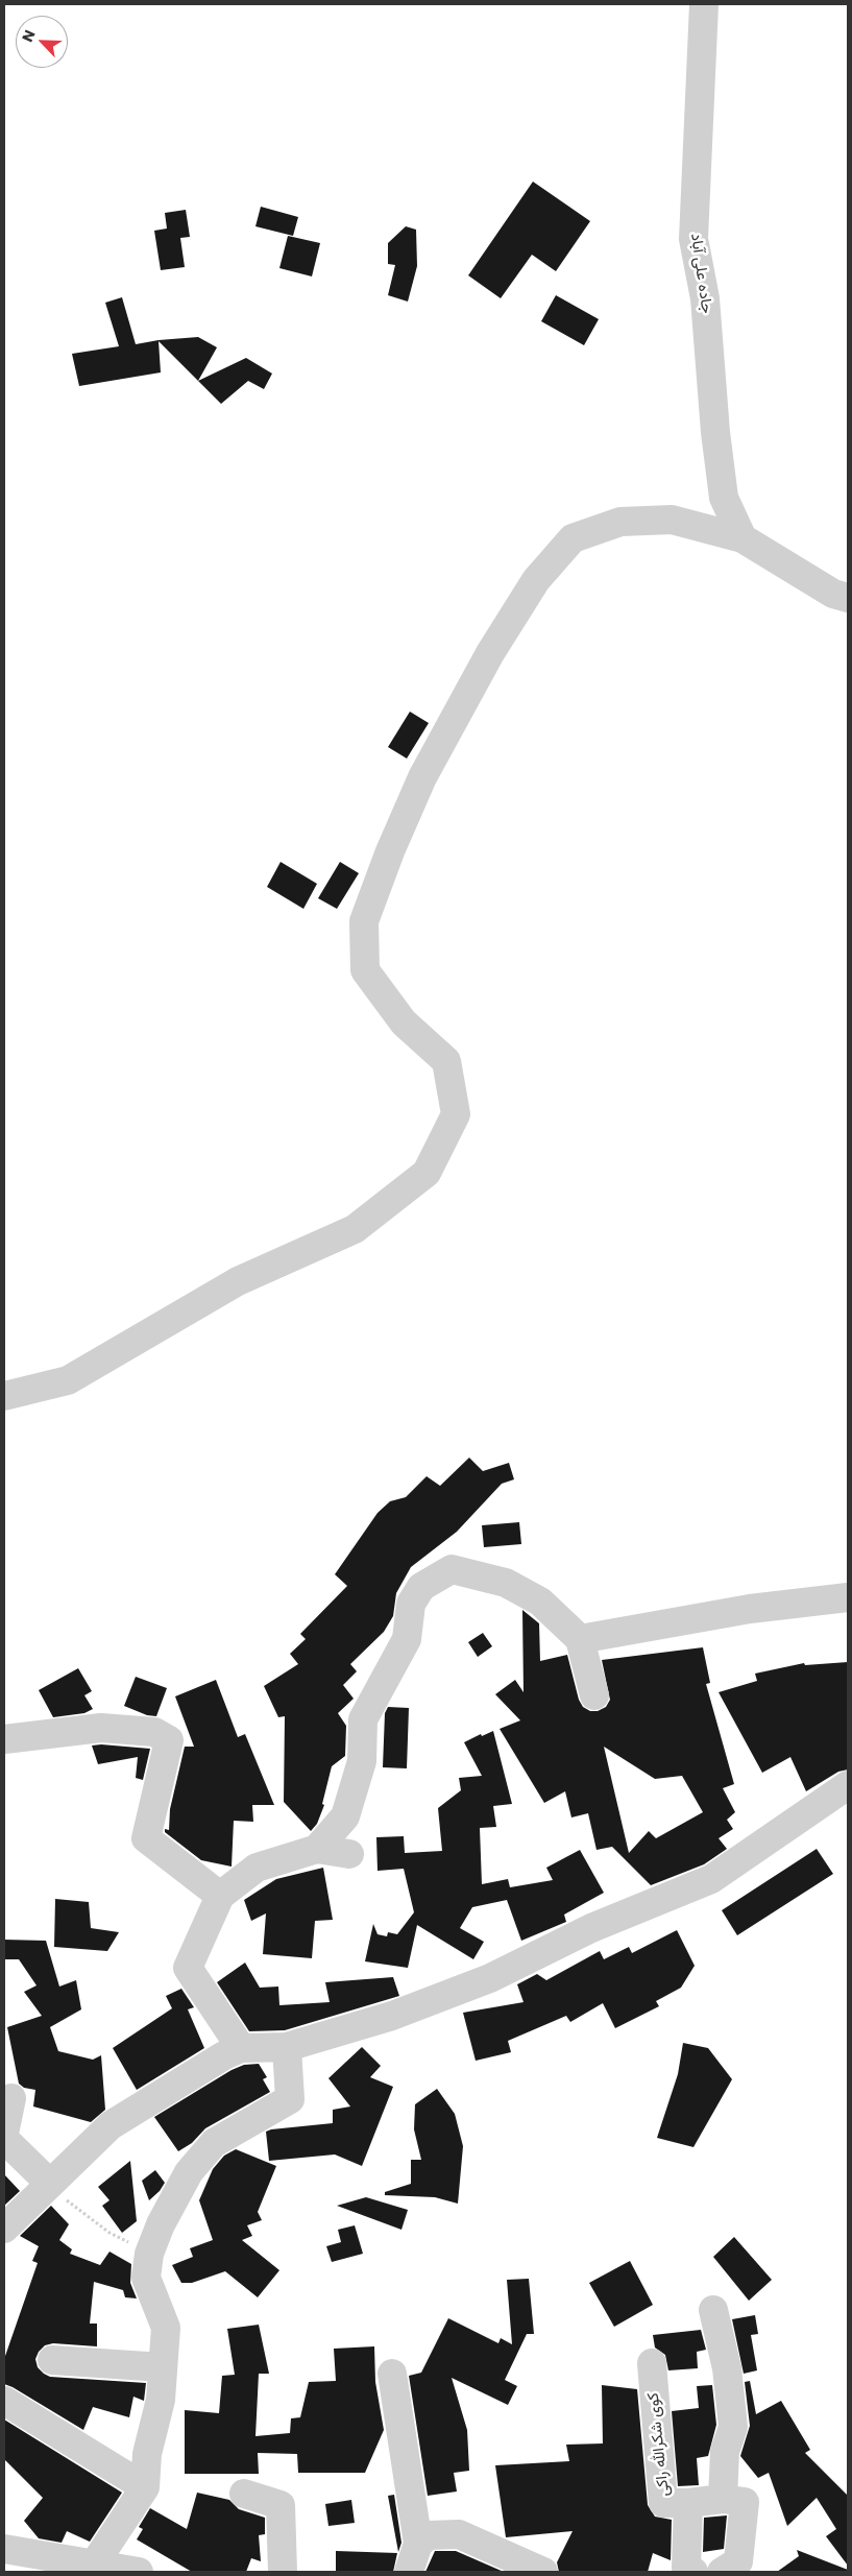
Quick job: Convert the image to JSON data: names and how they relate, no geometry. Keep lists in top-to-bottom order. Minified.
{"streets":{"street":["جاده علی آباد","کوی شکرالله راکی"]},"north":"top left"}
